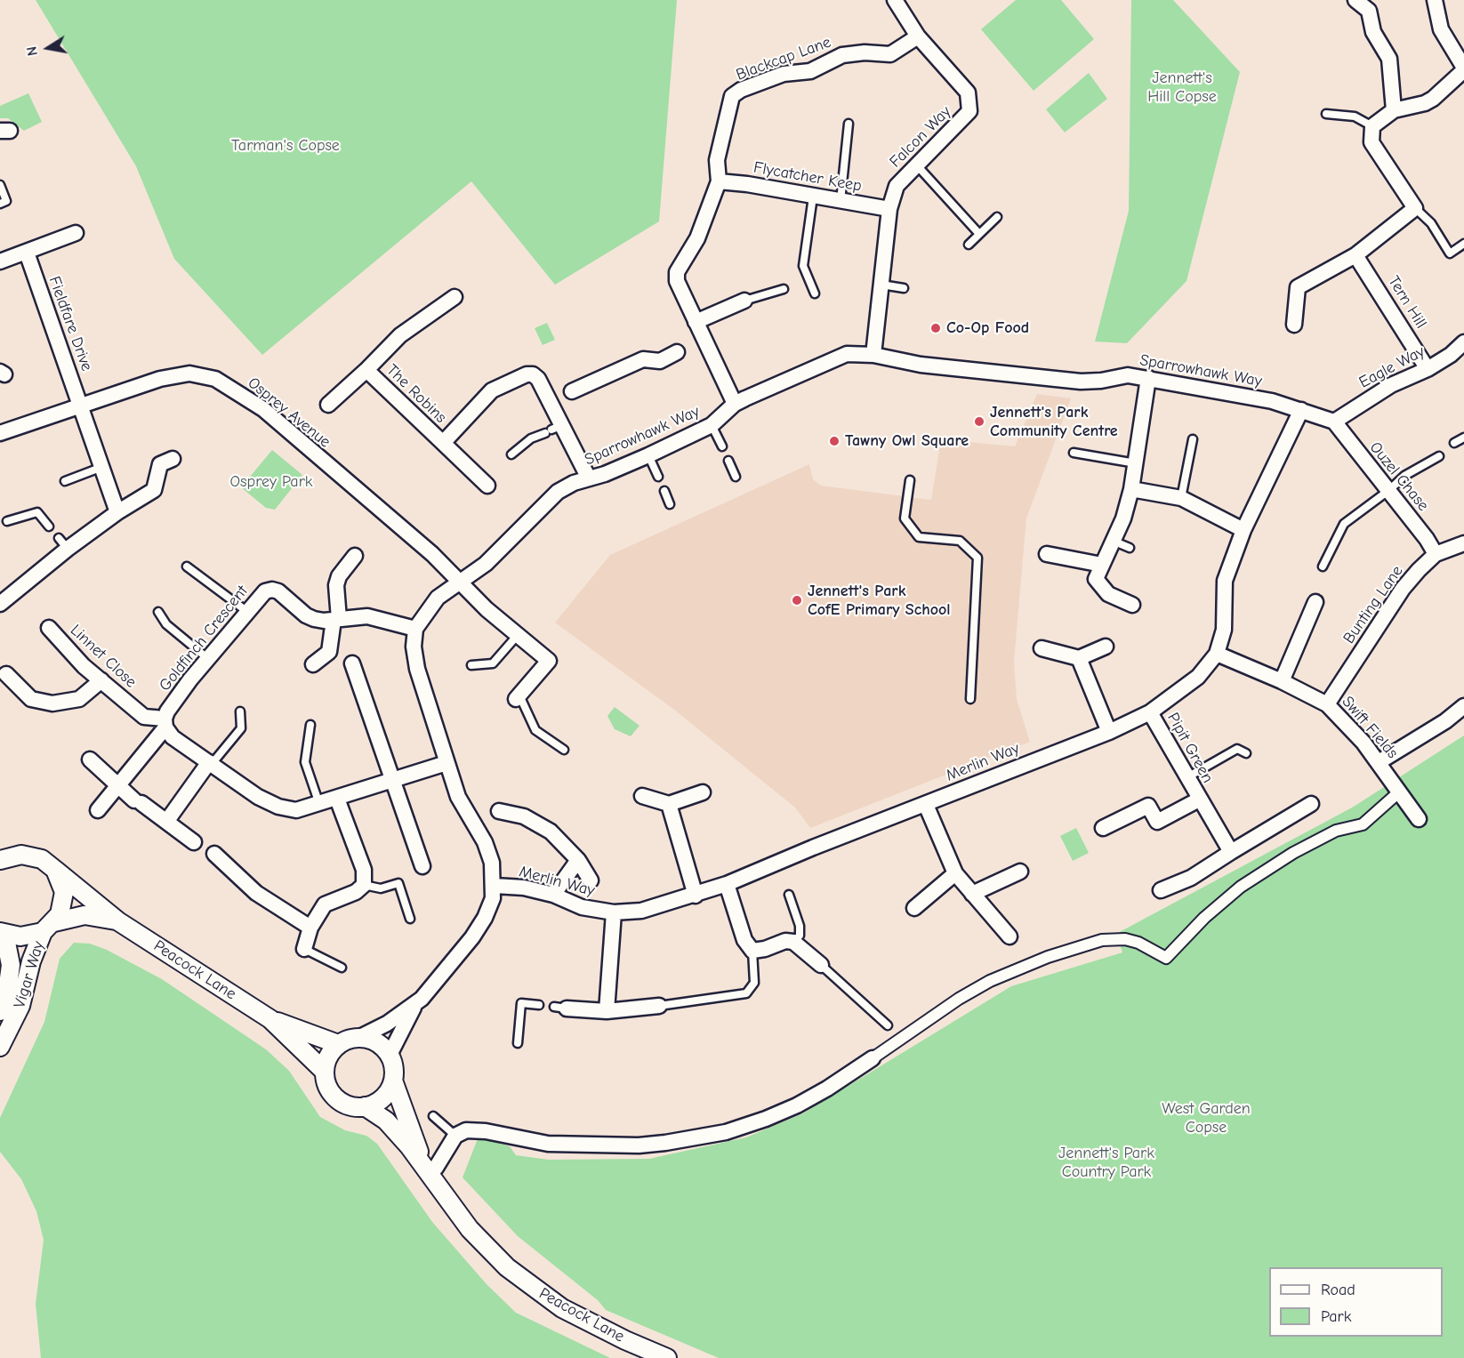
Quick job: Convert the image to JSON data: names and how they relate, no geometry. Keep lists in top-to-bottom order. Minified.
{"streets":{"street":["Blackcap Lane","Falcon Way","Flycatcher Keep","Tern Hill","Fieldfare Drive","Eagle Way","Sparrowhawk Way","The Robins","Osprey Avenue","Ouzel Chase","Bunting Lane","Goldfinch Crescent","Linnet Close","Swift Fields","Pipit Green","Merlin Way","Peacock Lane","Vigar Way"]},"crossings":[["Blackcap Lane","Falcon Way"],["Blackcap Lane","Flycatcher Keep"],["Blackcap Lane","Sparrowhawk Way"],["Falcon Way","Flycatcher Keep"],["Falcon Way","Sparrowhawk Way"],["Tern Hill","Eagle Way"],["Fieldfare Drive","Osprey Avenue"],["Eagle Way","Sparrowhawk Way"],["Eagle Way","Ouzel Chase"],["Sparrowhawk Way","The Robins"],["Sparrowhawk Way","Osprey Avenue"],["Sparrowhawk Way","Ouzel Chase"],["Sparrowhawk Way","Goldfinch Crescent"],["Sparrowhawk Way","Merlin Way"],["Ouzel Chase","Bunting Lane"],["Bunting Lane","Swift Fields"],["Goldfinch Crescent","Linnet Close"],["Swift Fields","Merlin Way"],["Pipit Green","Merlin Way"],["Peacock Lane","Vigar Way"]],"parks":["Jennett's Hill Copse","Tarman's Copse","Osprey Park","West Garden Copse","Jennett's Park Country Park"],"places":["Co-Op Food","Jennett's Park Community Centre","Tawny Owl Square","Jennett's Park CofE Primary School"],"legend":["Road","Park"],"north":"left"}
